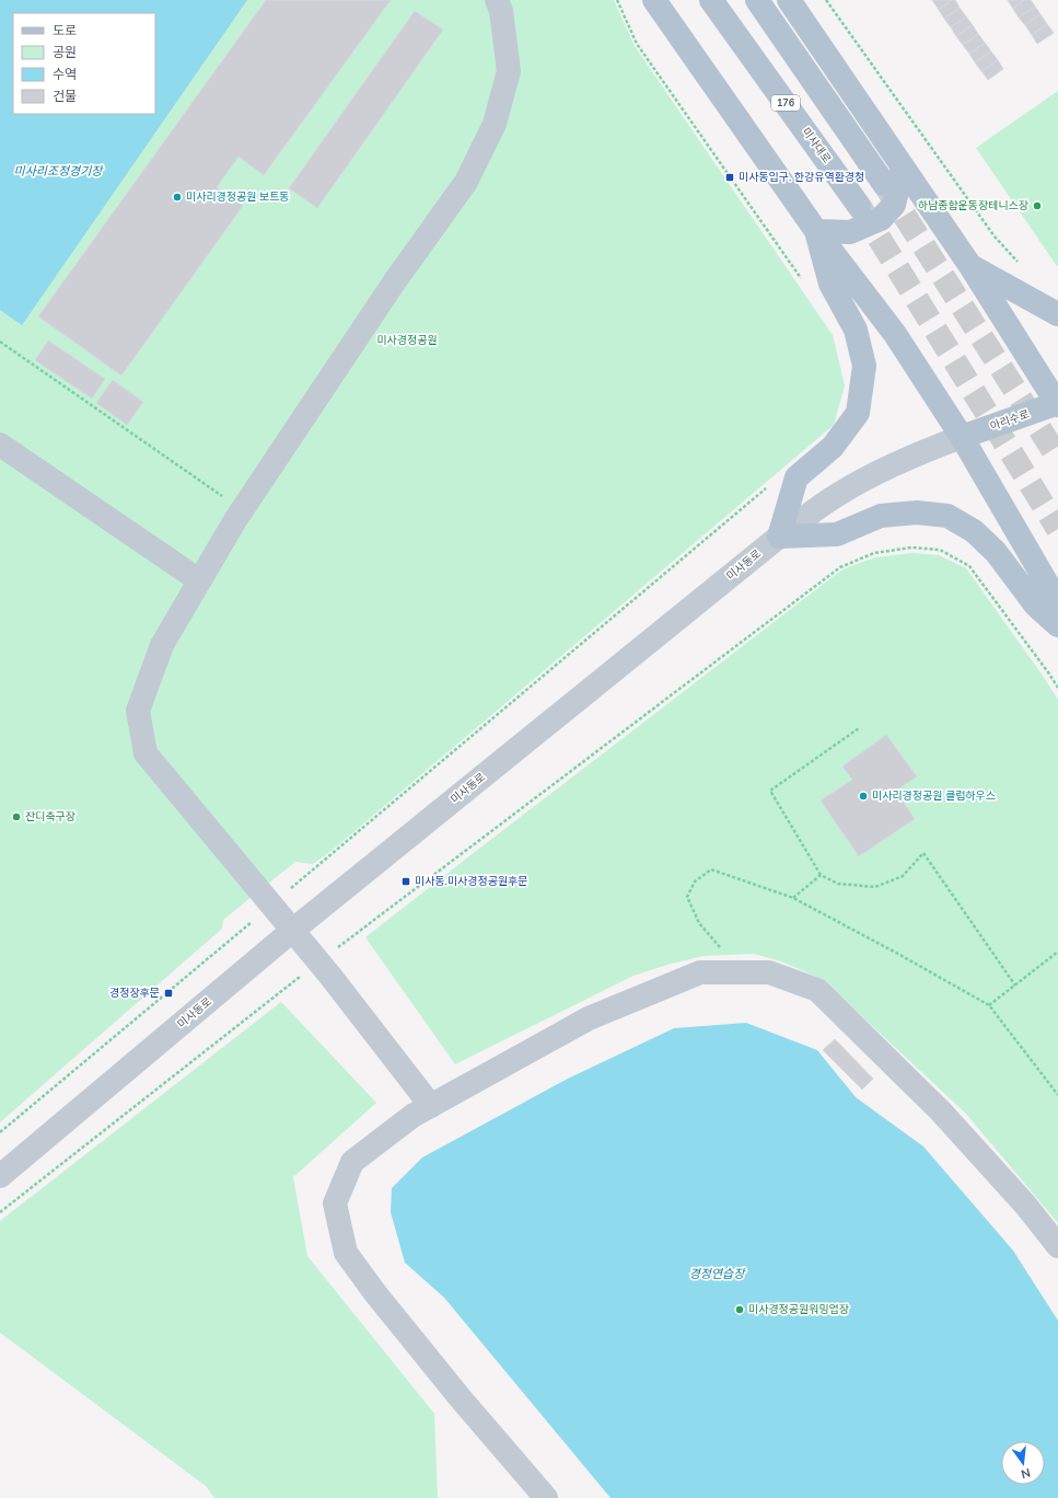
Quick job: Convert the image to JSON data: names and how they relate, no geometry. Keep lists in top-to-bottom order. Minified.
{"streets":{"main road":["176","미사대로","아리수로"],"street":["미사동로"]},"crossings":[["아리수로","미사동로"]],"water":["미사리조정경기장","경정연습장"],"parks":["미사경정공원"],"places":{"transit":["미사동입구. 한강유역환경청","미사동.미사경정공원후문","경정장후문"],"other":["미사리경정공원 보트동","하남종합운동장테니스장","미사리경정공원 클럽하우스","잔디축구장","미사경정공원워밍업장"]},"legend":["도로","공원","수역","건물"],"north":"bottom"}
